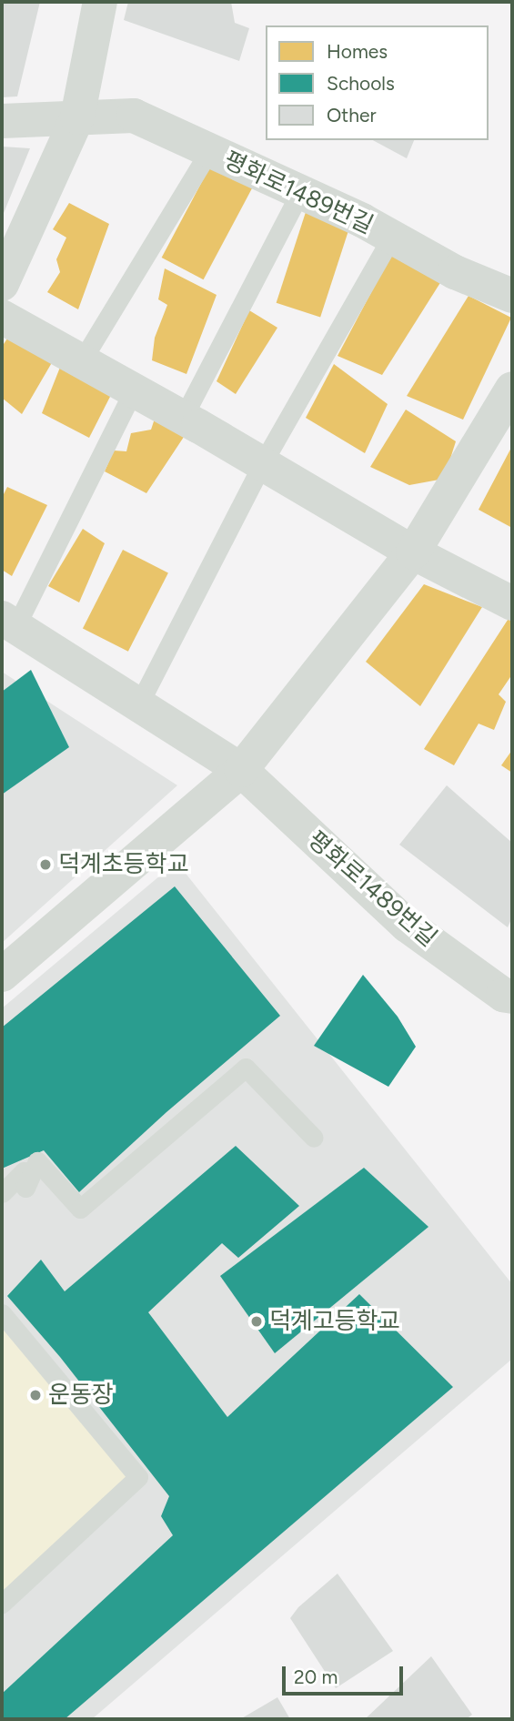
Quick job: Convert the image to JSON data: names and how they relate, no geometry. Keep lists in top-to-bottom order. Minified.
{"streets":{"street":["평화로1489번길"]},"places":["덕계초등학교","덕계고등학교","운동장"],"legend":["Homes","Schools","Other"],"scale_bar":"20 m"}
